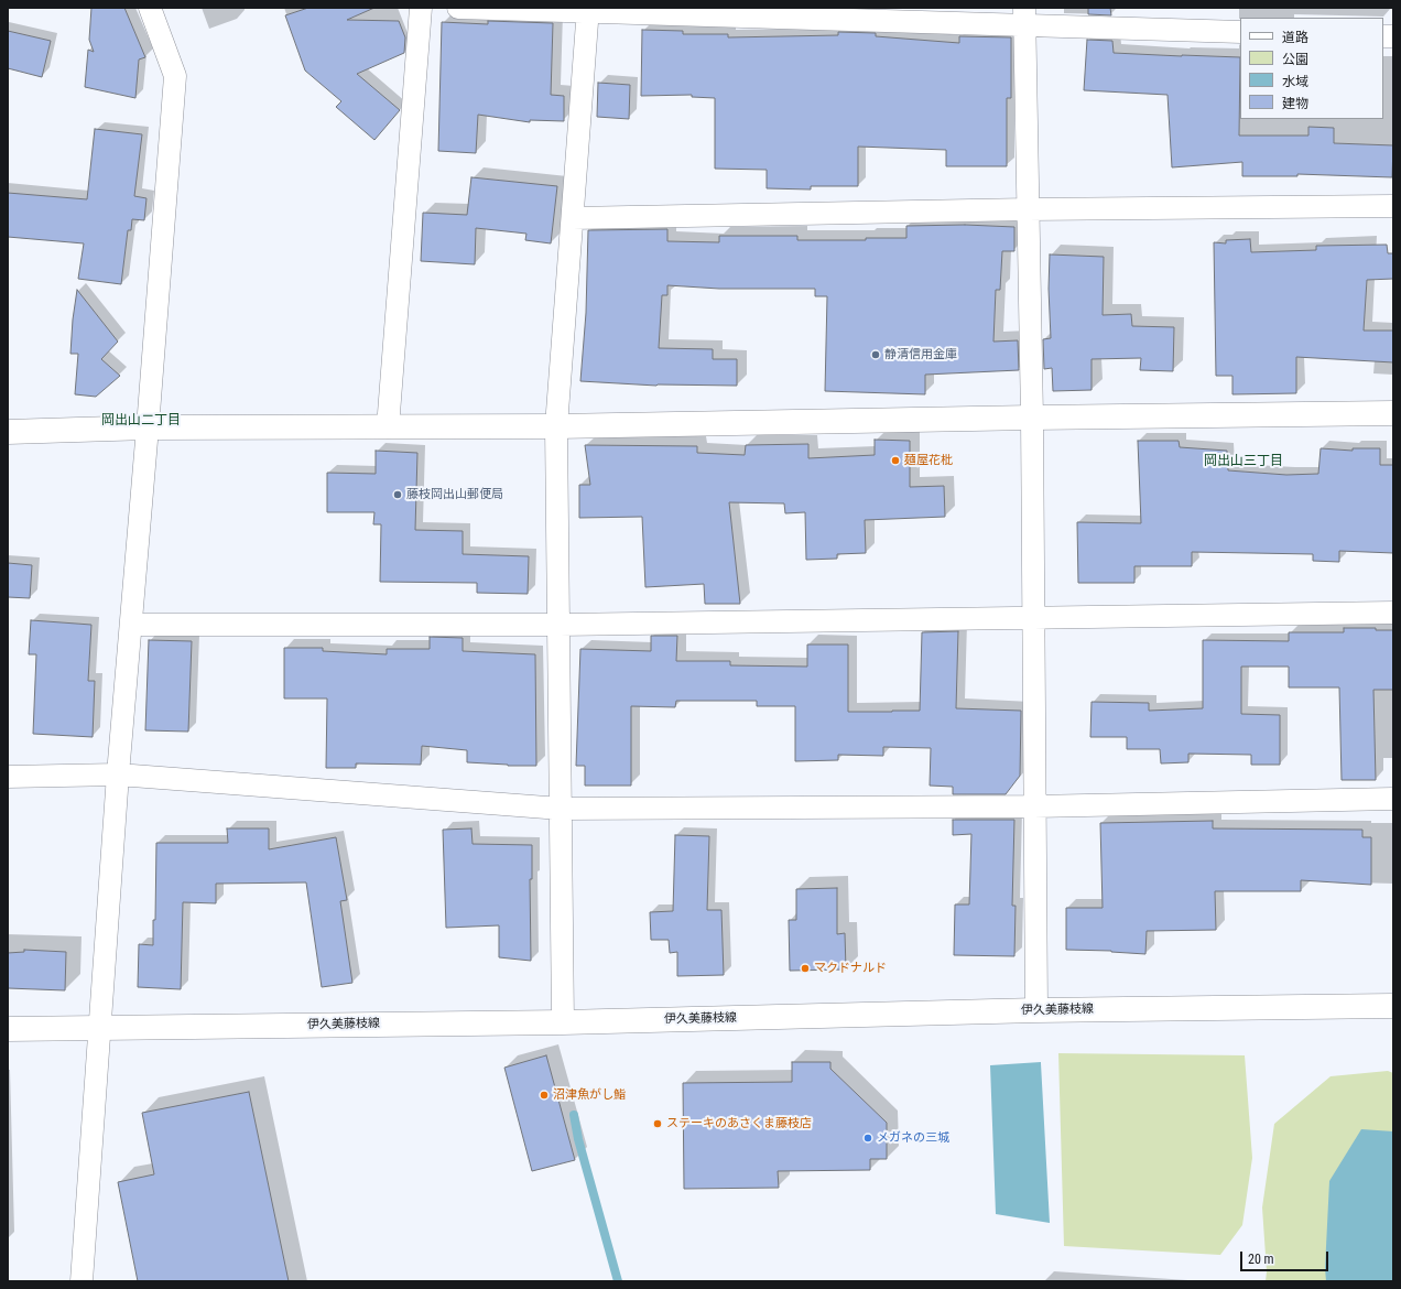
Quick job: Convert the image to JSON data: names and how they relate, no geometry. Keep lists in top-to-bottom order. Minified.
{"streets":{"street":["伊久美藤枝線"]},"districts":["岡出山二丁目","岡出山三丁目"],"places":["静清信用金庫","麺屋花枇","藤枝岡出山郵便局","マクドナルド","沼津魚がし鮨","ステーキのあさくま藤枝店","メガネの三城"],"legend":["道路","公園","水域","建物"],"scale_bar":"20 m"}
